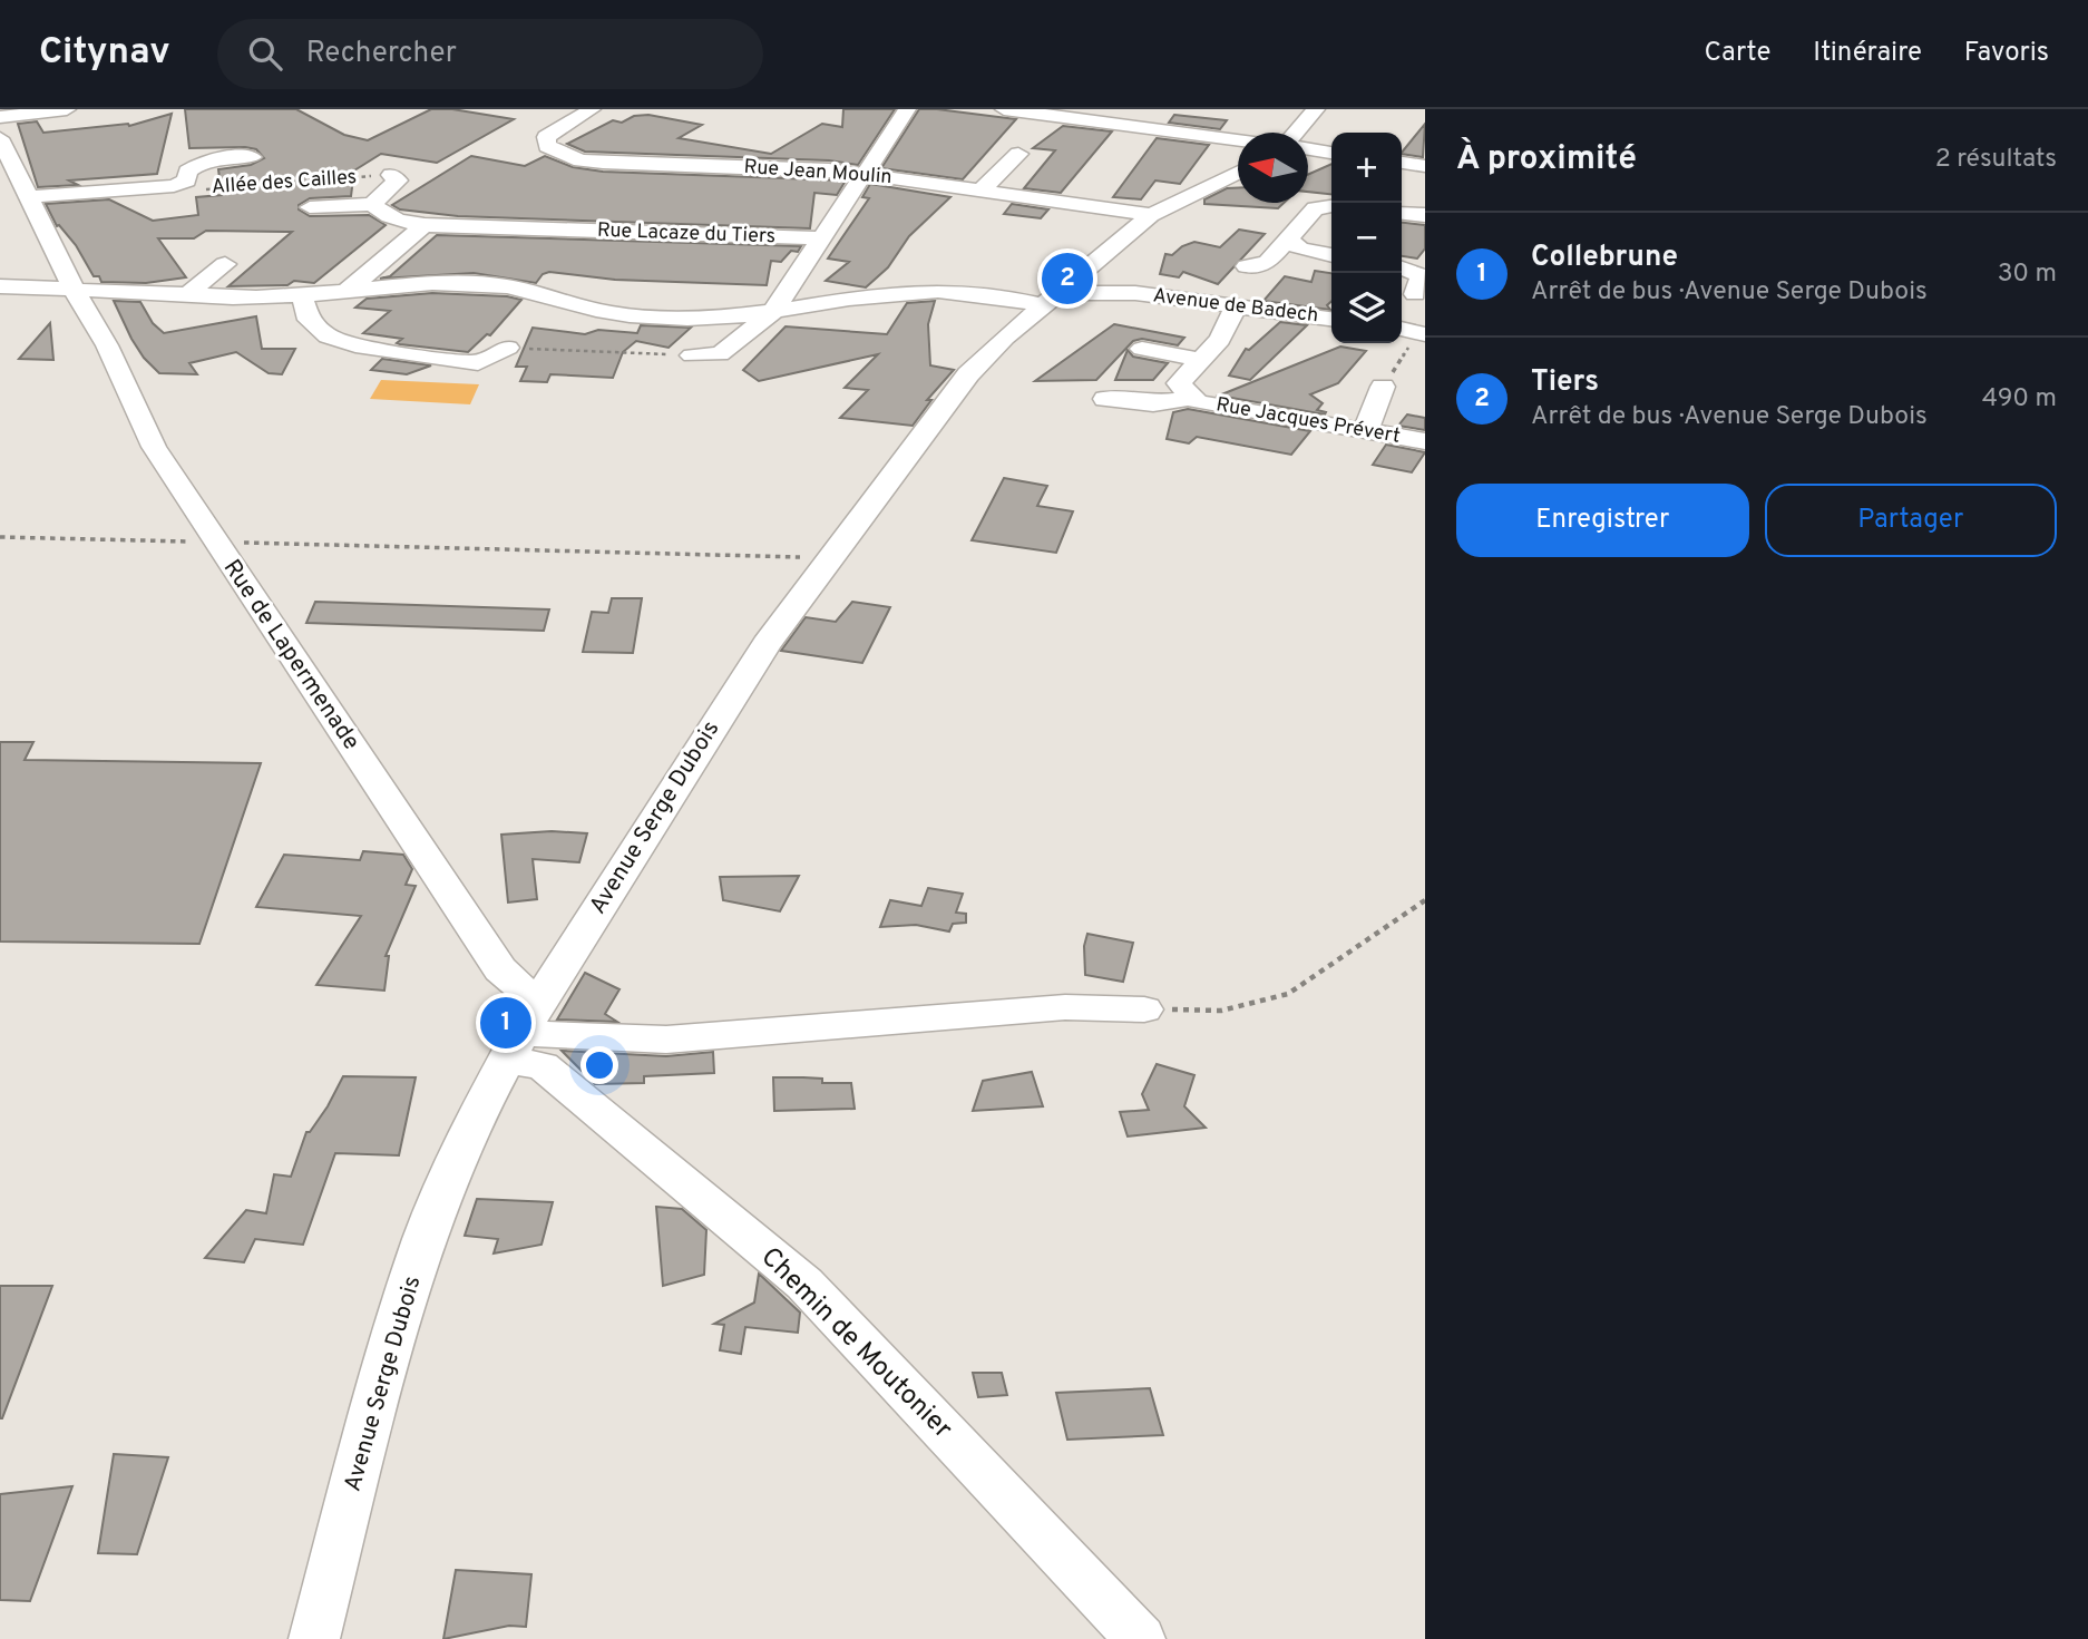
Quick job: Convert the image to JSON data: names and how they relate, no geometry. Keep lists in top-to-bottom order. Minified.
{"streets":{"street":["Rue Jean Moulin","Allée des Cailles","Rue Lacaze du Tiers","Avenue de Badech","Rue Jacques Prévert","Rue de Lapermenade","Avenue Serge Dubois","Chemin de Moutonier"]},"crossings":[["Rue Jean Moulin","Rue Lacaze du Tiers"],["Rue Jean Moulin","Avenue Serge Dubois"],["Allée des Cailles","Rue de Lapermenade"],["Avenue de Badech","Rue Jacques Prévert"],["Rue de Lapermenade","Avenue Serge Dubois"],["Avenue Serge Dubois","Chemin de Moutonier"]],"north":"left","page":{"header":"Citynav","search":"Rechercher","nav":["Carte","Itinéraire","Favoris"],"heading":["À proximité","2 résultats"],"map_buttons":["+","−"],"list":[{"mark":"1","name":"Collebrune","note":"Arrêt de bus · Avenue Serge Dubois","value":"30 m"},{"mark":"2","name":"Tiers","note":"Arrêt de bus · Avenue Serge Dubois","value":"490 m"}],"pins":["2","1"],"buttons":["Enregistrer","Partager"]}}
